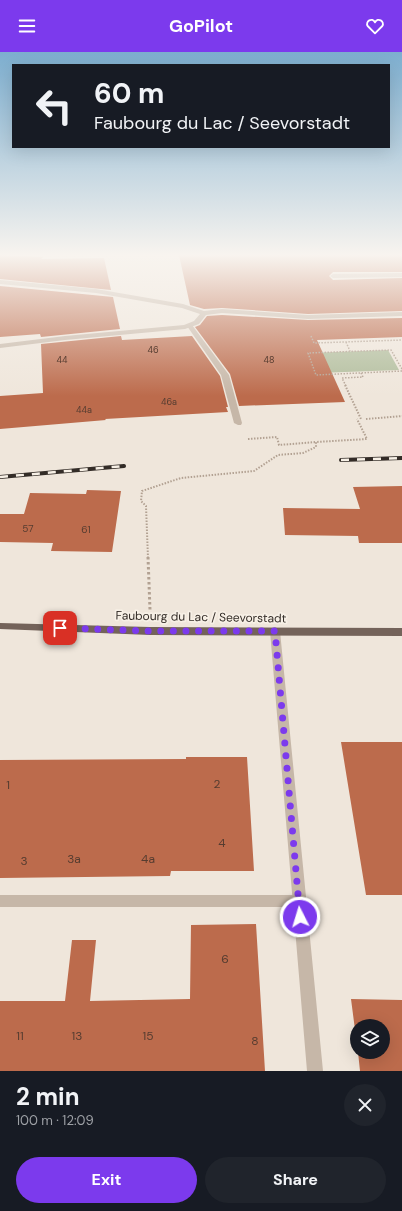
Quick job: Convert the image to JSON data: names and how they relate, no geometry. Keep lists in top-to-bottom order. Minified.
{"streets":{"main road":["Faubourg du Lac / Seevorstadt"]},"house_numbers":["46","44","48","46a","44a","57","61","2","1","4","3a","4a","3","6","11","13","15","8"],"page":{"header":"GoPilot","turn":["60 m","Faubourg du Lac / Seevorstadt"],"heading":["2 min","100 m · 12:09"],"buttons":["Exit","Share"]}}
